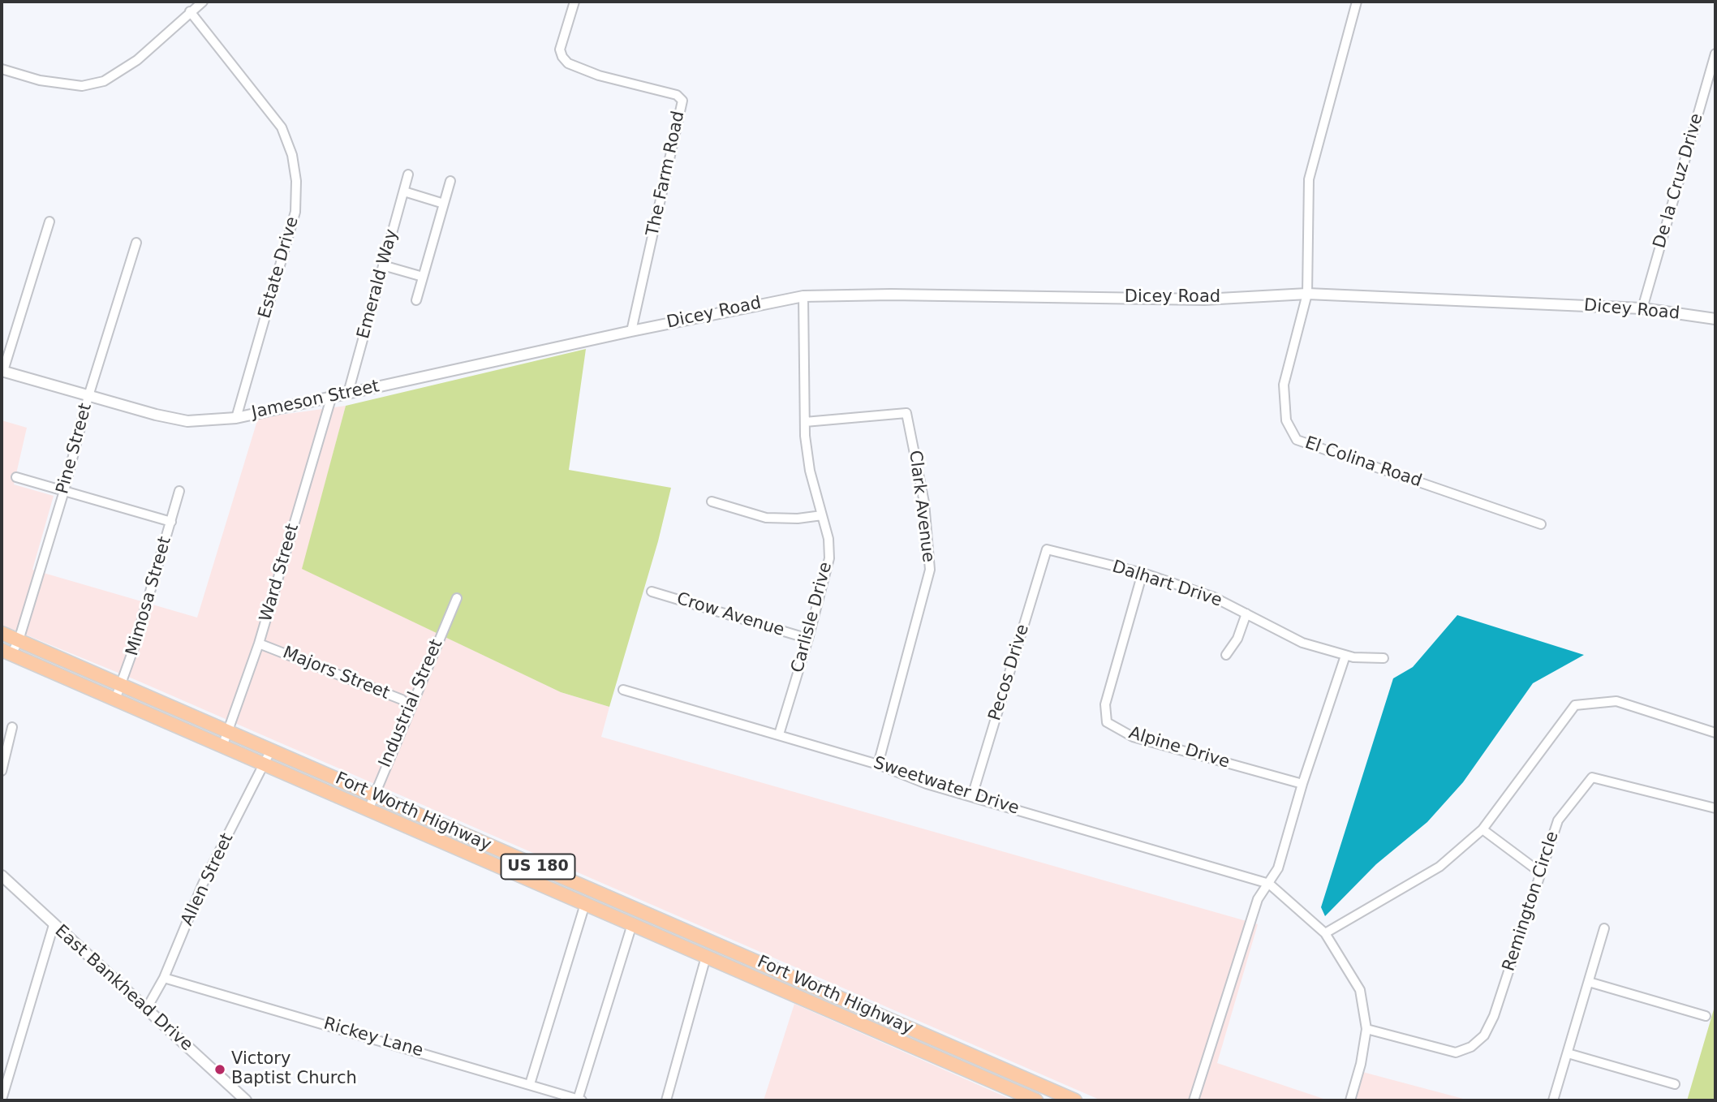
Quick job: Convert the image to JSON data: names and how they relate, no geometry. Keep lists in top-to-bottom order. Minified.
{"streets":{"main road":["Fort Worth Highway","US 180"],"street":["The Farm Road","De la Cruz Drive","Estate Drive","Emerald Way","Dicey Road","Jameson Street","Pine Street","El Colina Road","Clark Avenue","Ward Street","Dalhart Drive","Mimosa Street","Crow Avenue","Carlisle Drive","Pecos Drive","Majors Street","Industrial Street","Alpine Drive","Sweetwater Drive","Allen Street","Remington Circle","East Bankhead Drive","Rickey Lane"]},"crossings":[["The Farm Road","Dicey Road"],["The Farm Road","Jameson Street"],["De la Cruz Drive","Dicey Road"],["Estate Drive","Jameson Street"],["Emerald Way","Jameson Street"],["Dicey Road","Jameson Street"],["Dicey Road","El Colina Road"],["Dicey Road","Carlisle Drive"],["Jameson Street","Pine Street"],["Jameson Street","Ward Street"],["Pine Street","Fort Worth Highway"],["Clark Avenue","Carlisle Drive"],["Clark Avenue","Sweetwater Drive"],["Ward Street","Majors Street"],["Ward Street","Fort Worth Highway"],["Dalhart Drive","Pecos Drive"],["Dalhart Drive","Alpine Drive"],["Mimosa Street","Fort Worth Highway"],["Crow Avenue","Carlisle Drive"],["Carlisle Drive","Sweetwater Drive"],["Pecos Drive","Sweetwater Drive"],["Majors Street","Industrial Street"],["Industrial Street","Fort Worth Highway"],["Sweetwater Drive","Remington Circle"],["Fort Worth Highway","Allen Street"],["Allen Street","East Bankhead Drive"],["Allen Street","Rickey Lane"]],"places":["Victory Baptist Church"]}
